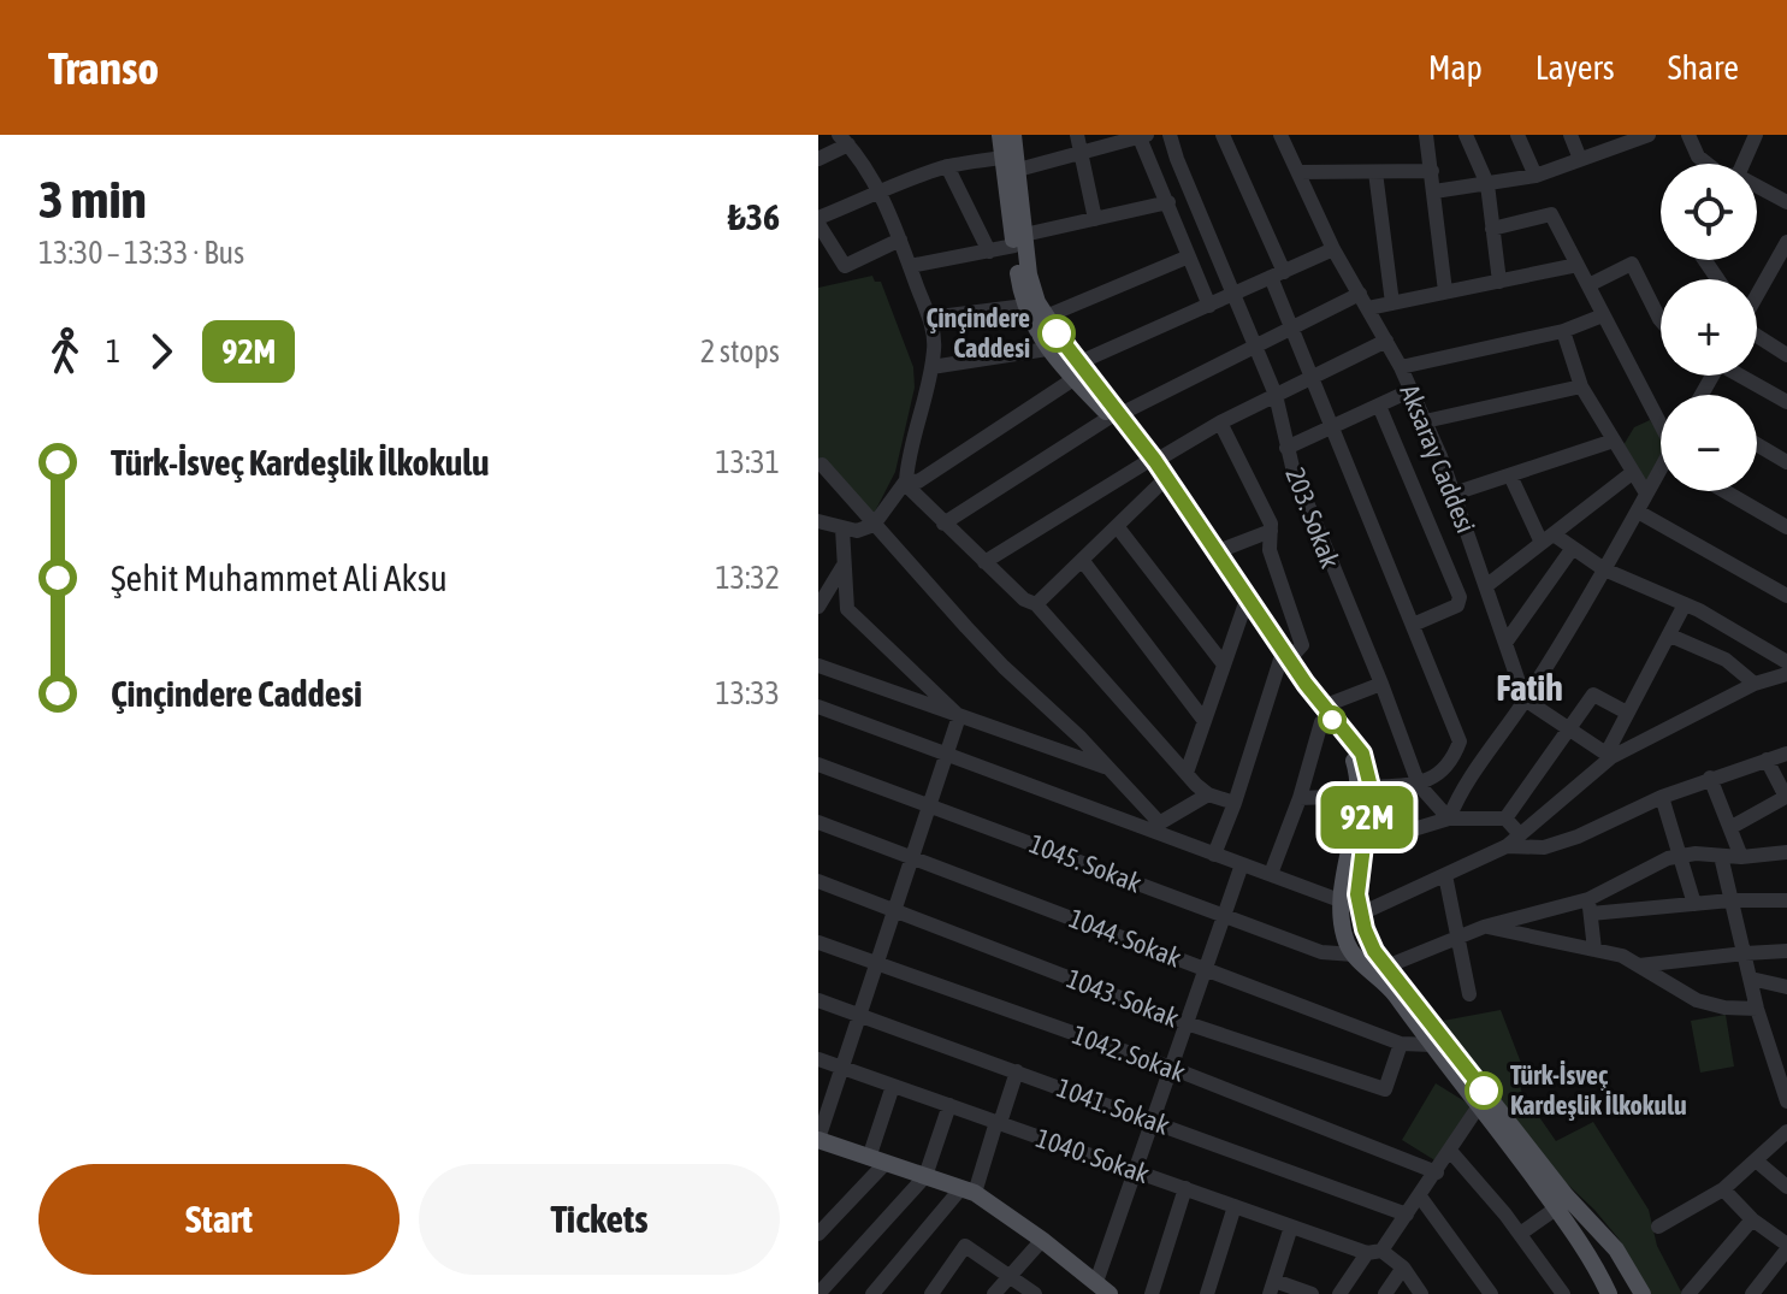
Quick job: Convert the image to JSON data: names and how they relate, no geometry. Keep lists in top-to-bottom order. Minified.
{"streets":{"street":["Aksaray Caddesi","203. Sokak","1045. Sokak","1044. Sokak","1043. Sokak","1042. Sokak","1041. Sokak","1040. Sokak"]},"crossings":[["1044. Sokak","1043. Sokak"]],"districts":["Fatih"],"places":["Çinçindere Caddesi","Türk-İsveç Kardeşlik İlkokulu"],"lines":["bus line 92M"],"page":{"header":"Transo","nav":["Map","Layers","Share"],"heading":["3 min","13:30 – 13:33 · Bus","₺36"],"on_map":"92M","map_buttons":["+","−"],"legs":["1","92M","2 stops"],"list":[{"name":"Türk-İsveç Kardeşlik İlkokulu","value":"13:31"},{"name":"Şehit Muhammet Ali Aksu","value":"13:32"},{"name":"Çinçindere Caddesi","value":"13:33"}],"buttons":["Start","Tickets"]}}
